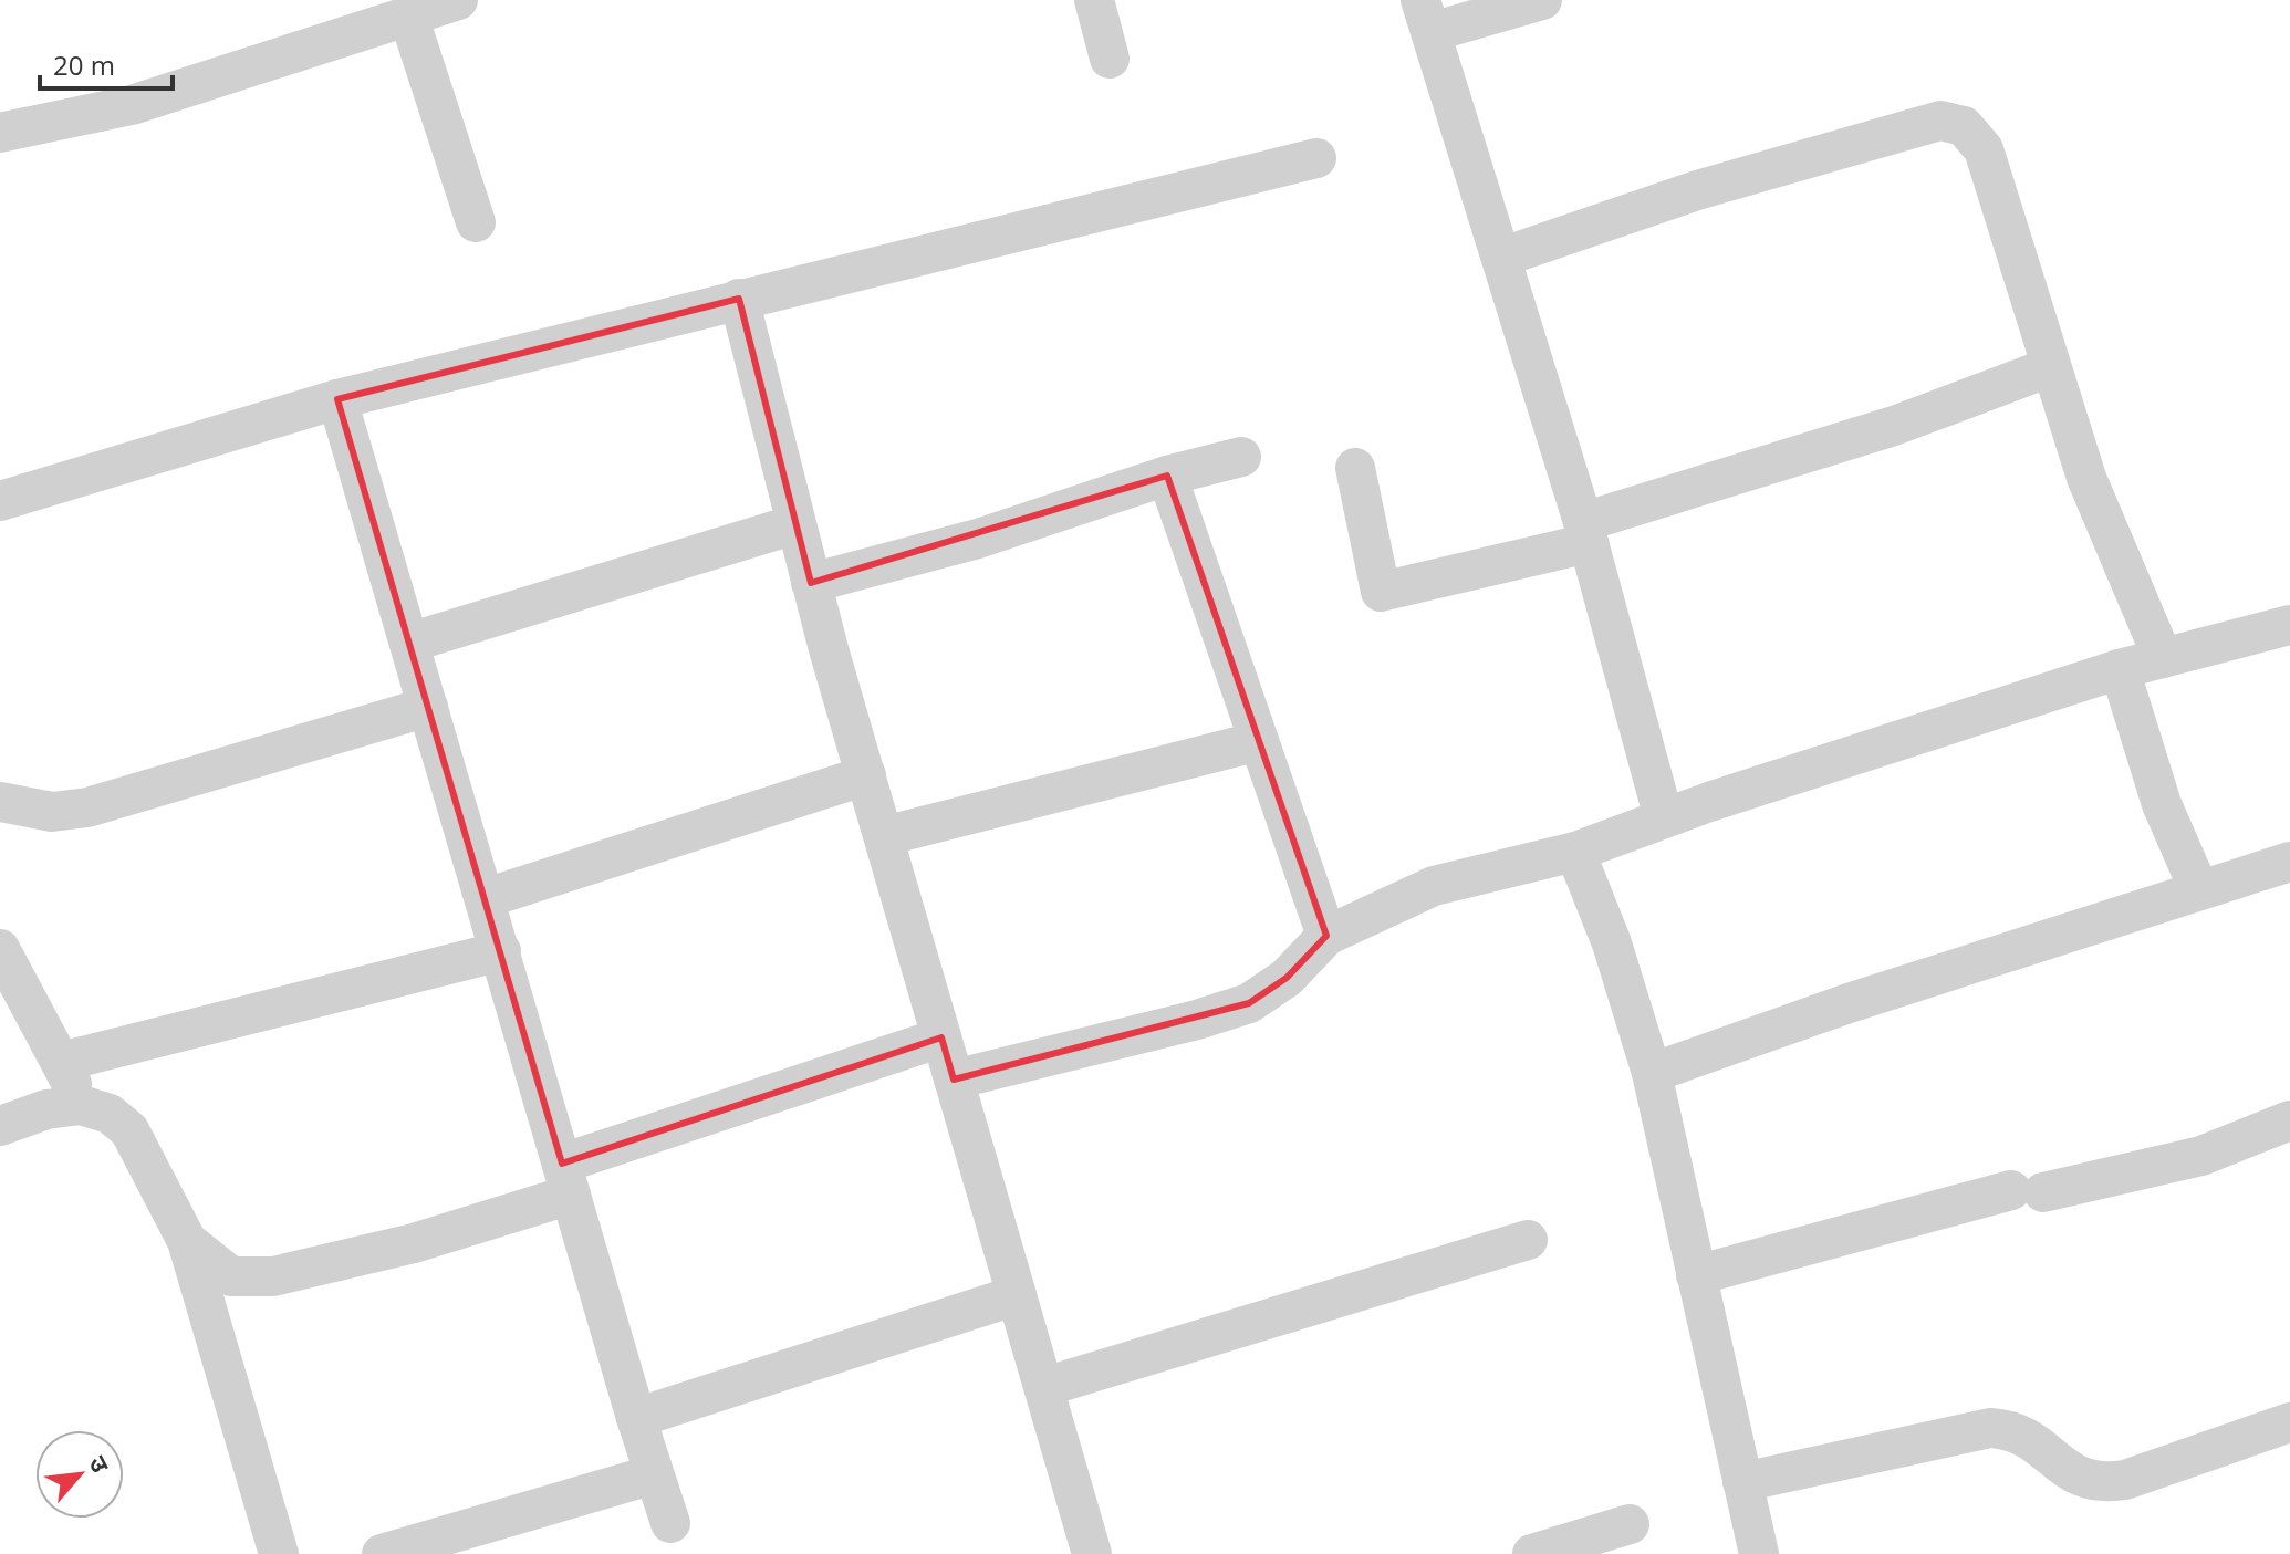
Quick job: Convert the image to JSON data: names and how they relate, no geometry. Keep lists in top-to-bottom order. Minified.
{"scale_bar":"20 m","north":"top right"}
